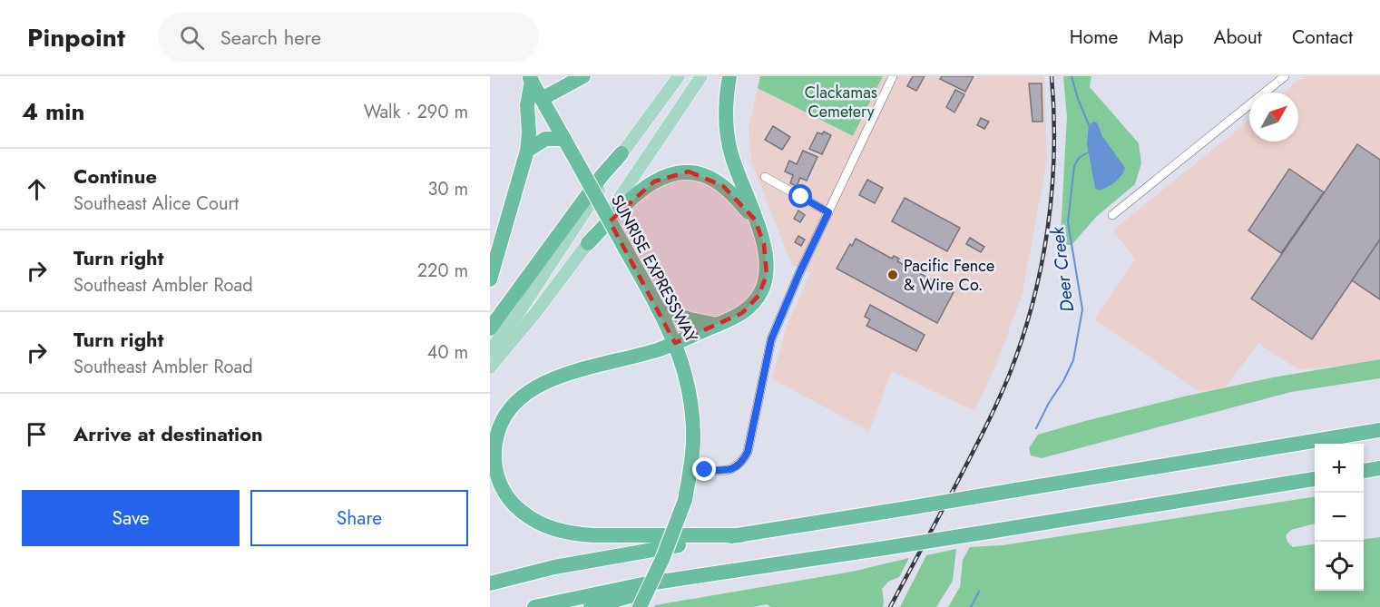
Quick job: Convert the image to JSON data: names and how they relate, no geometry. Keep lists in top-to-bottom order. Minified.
{"streets":{"highway":["SUNRISE EXPRESSWAY"]},"water":["Deer Creek"],"parks":["Clackamas Cemetery"],"places":["Pacific Fence & Wire Co."],"north":"top right","page":{"header":"Pinpoint","search":"Search here","nav":["Home","Map","About","Contact"],"heading":["4 min","Walk · 290 m"],"list":[["Continue","Southeast Alice Court","30 m"],["Turn right","Southeast Ambler Road","220 m"],["Turn right","Southeast Ambler Road","40 m"],"Arrive at destination"],"map_buttons":["+","−"],"buttons":["Save","Share"]}}
